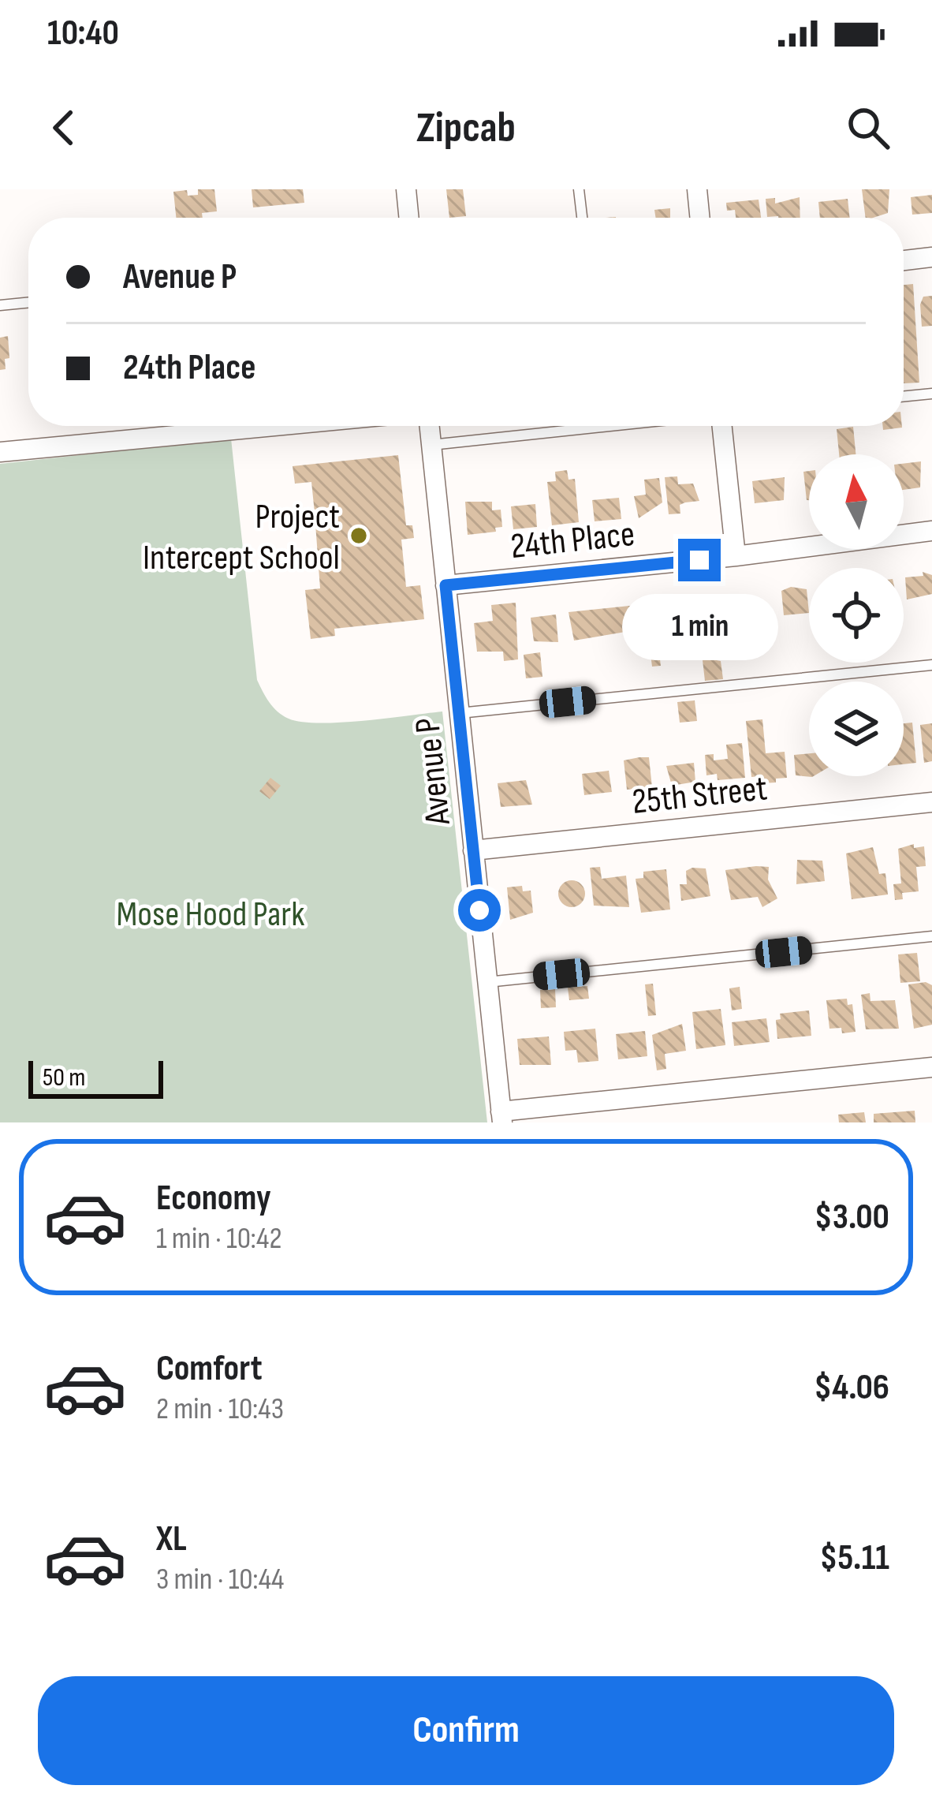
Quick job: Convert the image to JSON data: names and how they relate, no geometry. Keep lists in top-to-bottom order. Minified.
{"streets":{"street":["24th Place","Avenue P","25th Street"]},"crossings":[["24th Place","Avenue P"],["Avenue P","25th Street"]],"parks":["Mose Hood Park"],"places":["Project Intercept School"],"scale_bar":"50 m","north":"top","page":{"status":"10:40","header":"Zipcab","banner":["Avenue P","24th Place"],"bubble":"1 min","scale":"50 m","list":[{"name":"Economy","note":"1 min · 10:42","value":"$3.00"},{"name":"Comfort","note":"2 min · 10:43","value":"$4.06"},{"name":"XL","note":"3 min · 10:44","value":"$5.11"}],"buttons":"Confirm"}}
